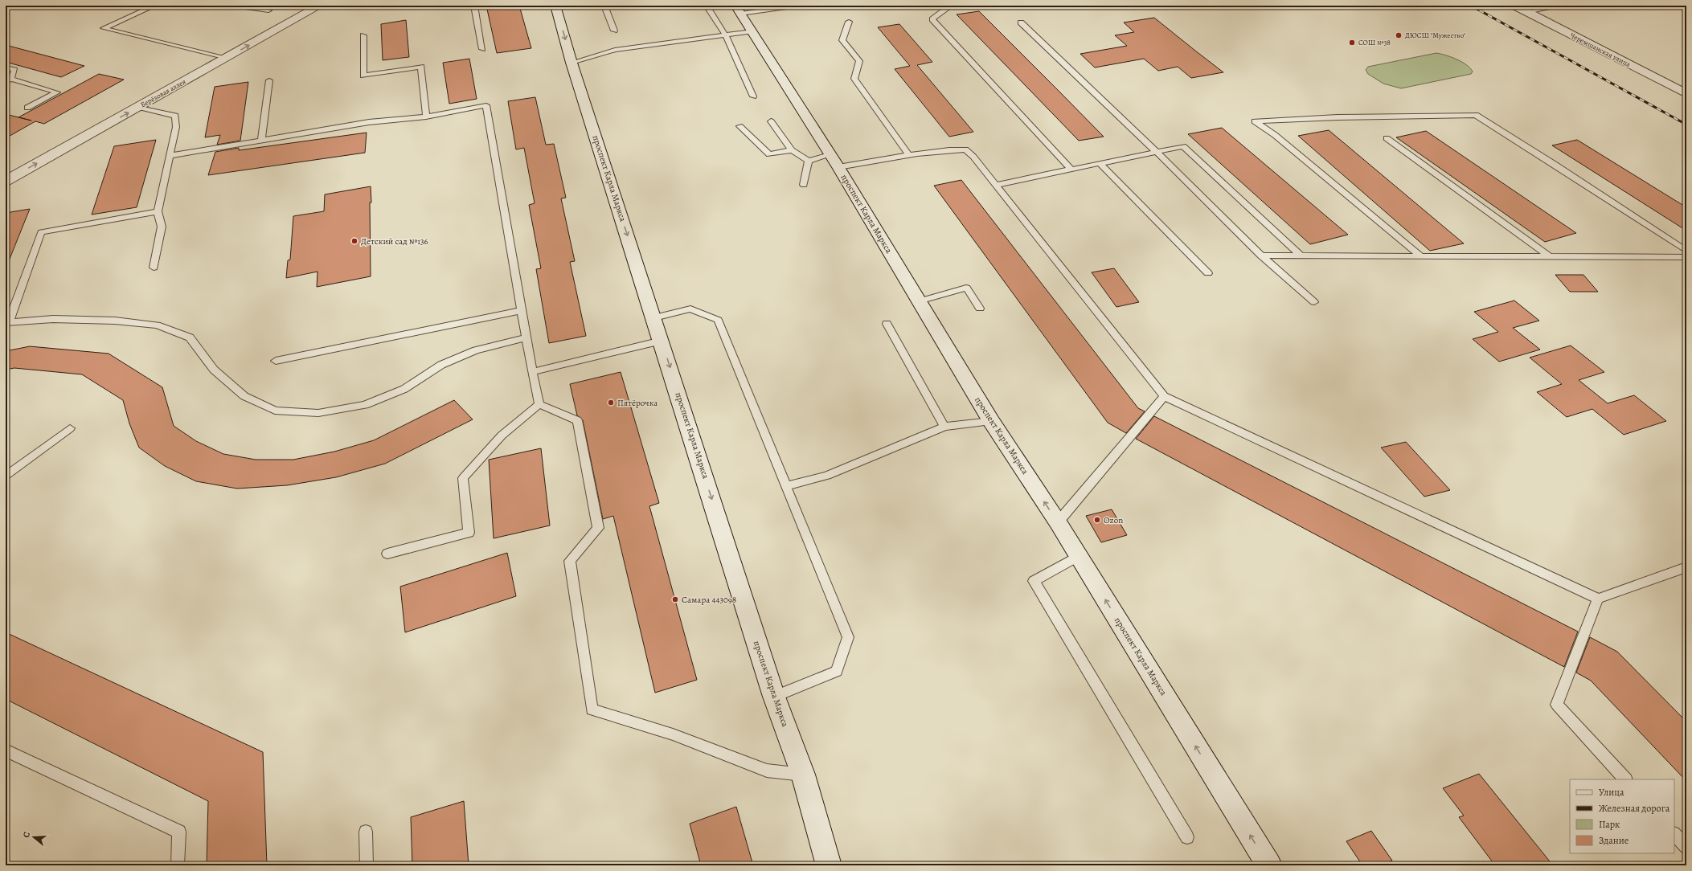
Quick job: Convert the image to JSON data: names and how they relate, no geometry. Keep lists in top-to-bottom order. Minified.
{"streets":{"main road":["Черемшанская улица","Берёзовая аллея","проспект Карла Маркса"]},"one_way":["Берёзовая аллея"],"places":["ДЮСШ \"Мужество\"","СОШ №38","Детский сад №136","Пятёрочка","Ozon","Самара 443098"],"legend":["Улица","Железная дорога","Парк","Здание"],"north":"left"}
